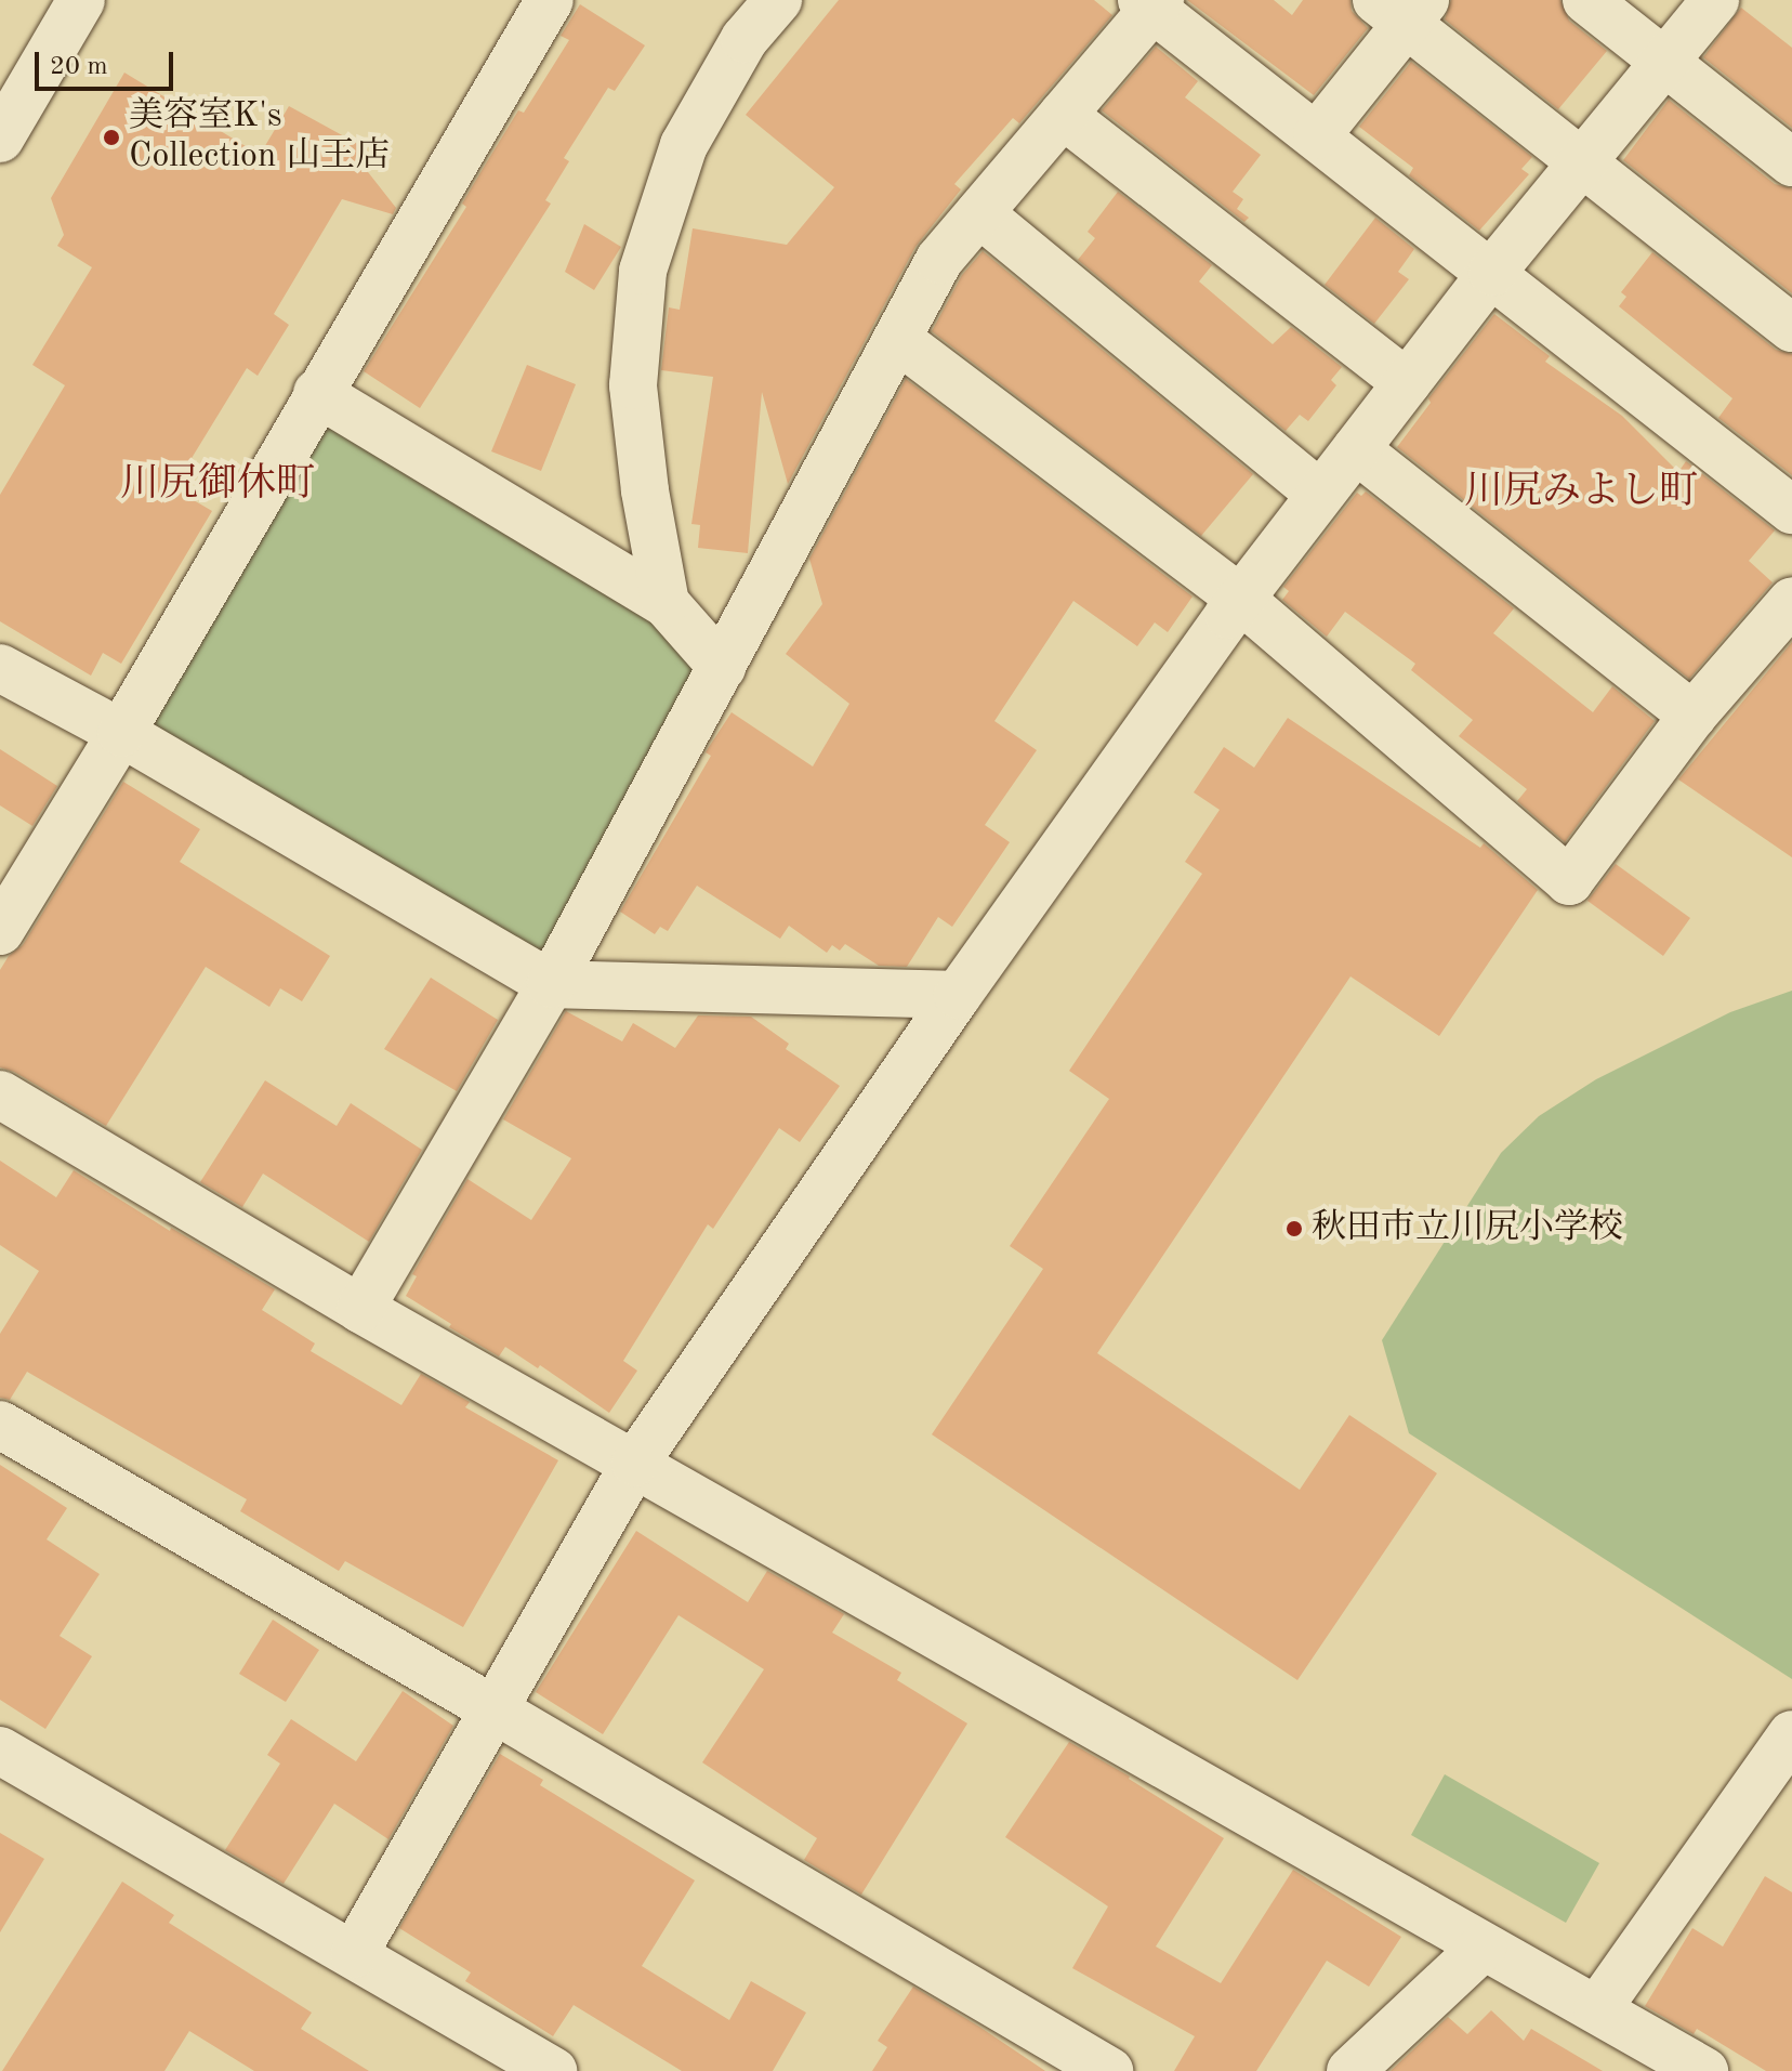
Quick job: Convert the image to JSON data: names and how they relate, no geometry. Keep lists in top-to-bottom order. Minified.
{"districts":["川尻御休町","川尻みよし町"],"places":["美容室K's Collection 山王店","秋田市立川尻小学校"],"scale_bar":"20 m"}
